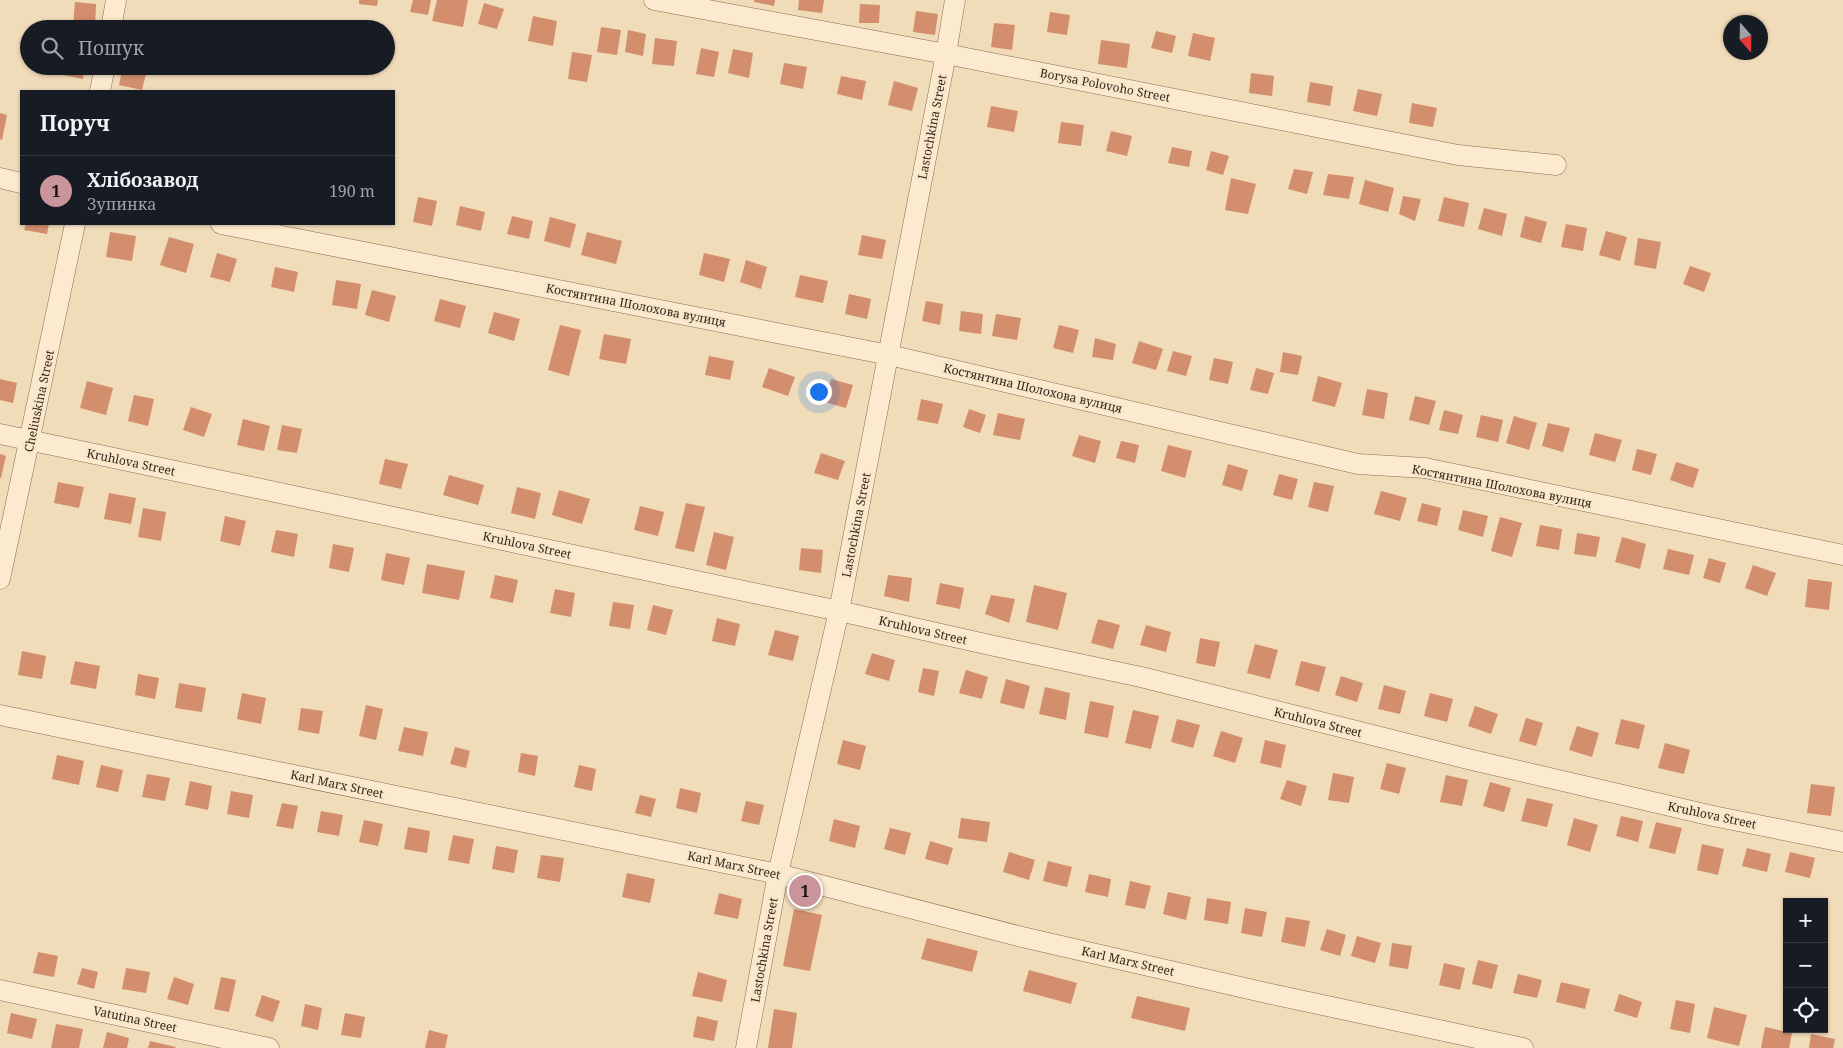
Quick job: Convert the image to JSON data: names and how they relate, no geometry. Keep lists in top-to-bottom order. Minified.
{"streets":{"street":["Borysa Polovoho Street","Lastochkina Street","Костянтина Шолохова вулиця","Cheliuskina Street","Kruhlova Street","Karl Marx Street","Vatutina Street"]},"crossings":[["Borysa Polovoho Street","Lastochkina Street"],["Lastochkina Street","Костянтина Шолохова вулиця"],["Lastochkina Street","Kruhlova Street"],["Lastochkina Street","Karl Marx Street"],["Cheliuskina Street","Kruhlova Street"]],"north":"bottom","page":{"search":"Пошук","heading":"Поруч","list":[{"mark":"1","name":"Хлібозавод","note":"Зупинка","value":"190 m"}],"pins":"1","map_buttons":["+","−"]}}
